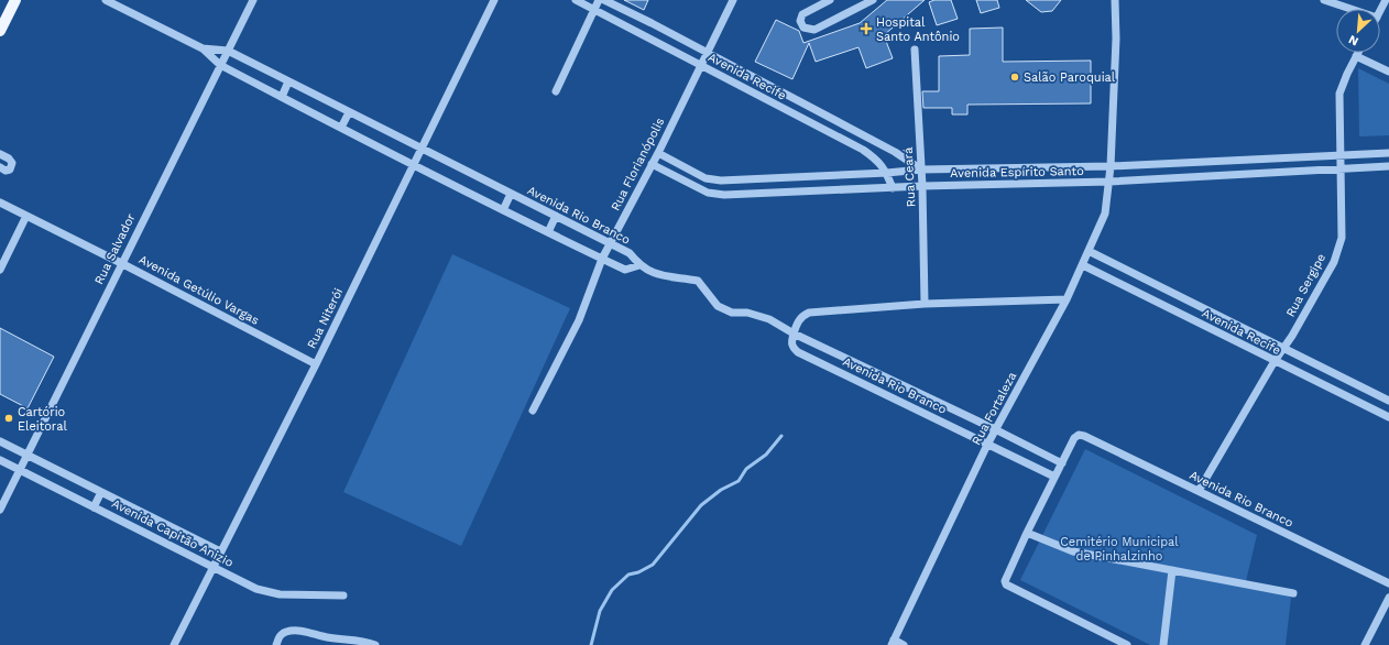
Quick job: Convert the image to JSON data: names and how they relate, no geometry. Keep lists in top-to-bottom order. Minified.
{"streets":{"street":["Avenida Recife","Rua Florianópolis","Avenida Espírito Santo","Rua Ceará","Avenida Rio Branco","Rua Salvador","Rua Sergipe","Avenida Getúlio Vargas","Rua Niterói","Rua Fortaleza","Avenida Capitão Anizio"]},"crossings":[["Avenida Recife","Rua Florianópolis"],["Avenida Recife","Avenida Espírito Santo"],["Avenida Recife","Rua Ceará"],["Avenida Recife","Rua Sergipe"],["Avenida Recife","Rua Fortaleza"],["Rua Florianópolis","Avenida Espírito Santo"],["Rua Florianópolis","Avenida Rio Branco"],["Avenida Espírito Santo","Rua Ceará"],["Avenida Espírito Santo","Rua Sergipe"],["Avenida Espírito Santo","Rua Fortaleza"],["Avenida Rio Branco","Rua Salvador"],["Avenida Rio Branco","Rua Sergipe"],["Avenida Rio Branco","Rua Niterói"],["Avenida Rio Branco","Rua Fortaleza"],["Rua Salvador","Avenida Getúlio Vargas"],["Rua Salvador","Avenida Capitão Anizio"],["Avenida Getúlio Vargas","Rua Niterói"],["Rua Niterói","Avenida Capitão Anizio"]],"parks":["Cemitério Municipal de Pinhalzinho"],"places":{"health":["Hospital Santo Antônio"],"other":["Salão Paroquial","Cartório Eleitoral"]},"north":"bottom left"}
